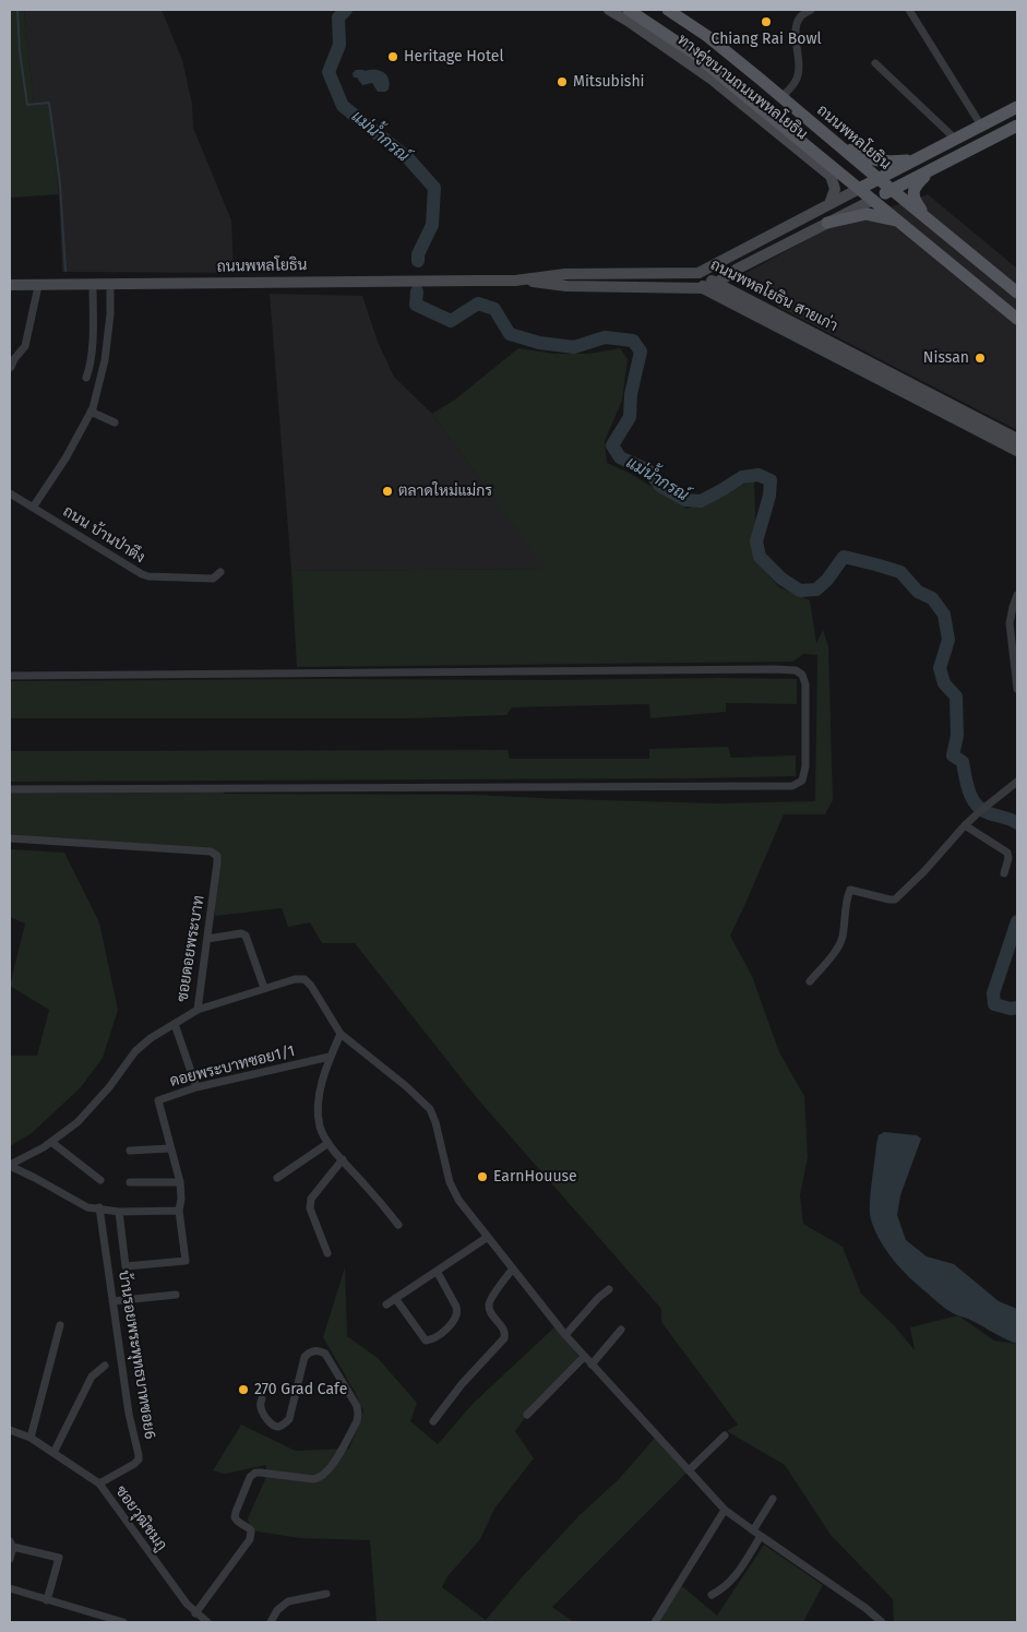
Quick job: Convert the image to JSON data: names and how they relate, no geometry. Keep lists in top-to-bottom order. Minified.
{"streets":{"main road":["ทางคู่ขนานถนนพหลโยธิน","ถนนพหลโยธิน","ถนนพหลโยธิน สายเก่า"],"street":["ถนน บ้านป่าตึง","ซอยดอยพระบาท","ดอยพระบาทซอย1/1","บ้านรอยพระพุทธบาทซอย6","ซอยวุฒิชมภู"]},"crossings":[["ทางคู่ขนานถนนพหลโยธิน","ถนนพหลโยธิน"],["ถนนพหลโยธิน","ถนนพหลโยธิน สายเก่า"],["บ้านรอยพระพุทธบาทซอย6","ซอยวุฒิชมภู"]],"water":["แม่น้ำกรณ์"],"places":["Chiang Rai Bowl","Heritage Hotel","Mitsubishi","Nissan","ตลาดใหม่แม่กร","EarnHouuse","270 Grad Cafe"]}
